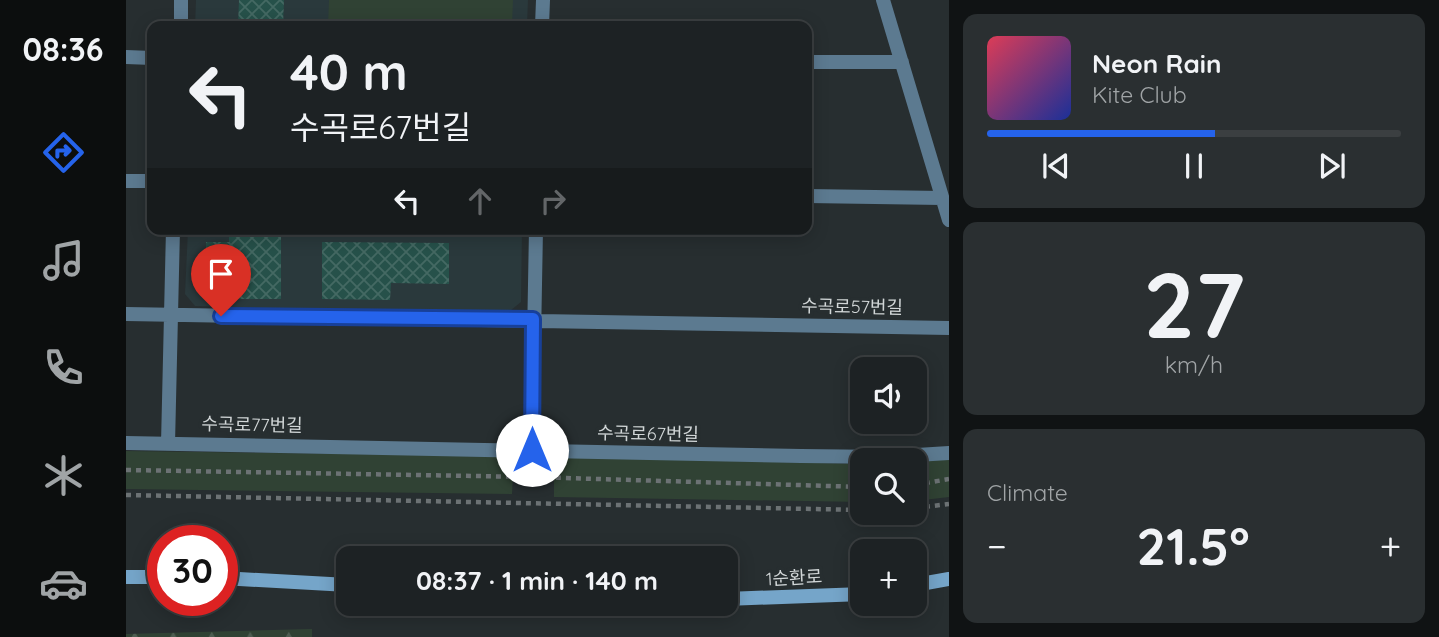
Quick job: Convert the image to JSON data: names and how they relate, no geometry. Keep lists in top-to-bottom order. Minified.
{"streets":{"main road":["1순환로"],"street":["수곡로57번길","수곡로77번길","수곡로67번길"]},"crossings":[["수곡로77번길","수곡로67번길"]],"page":{"tabs":"08:36","turn":["40 m","수곡로67번길"],"song":["Neon Rain","Kite Club"],"tile":[["27","km/h"],"Climate"],"map_buttons":"+","heat":["−","21.5°","+"],"limit":"30","trip":"08:37 · 1 min · 140 m"}}
